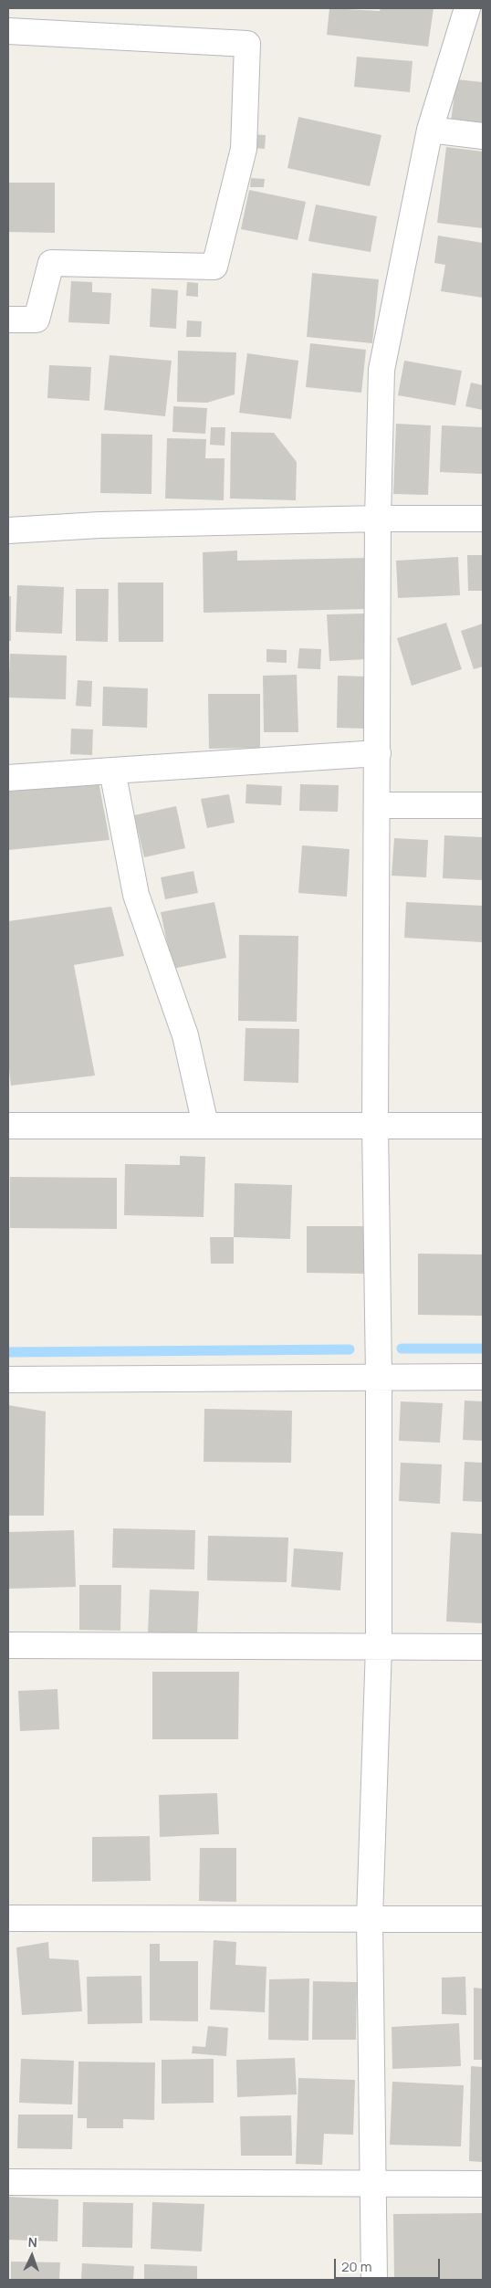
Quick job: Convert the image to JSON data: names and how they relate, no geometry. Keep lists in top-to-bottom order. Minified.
{"scale_bar":"20 m","north":"top"}
